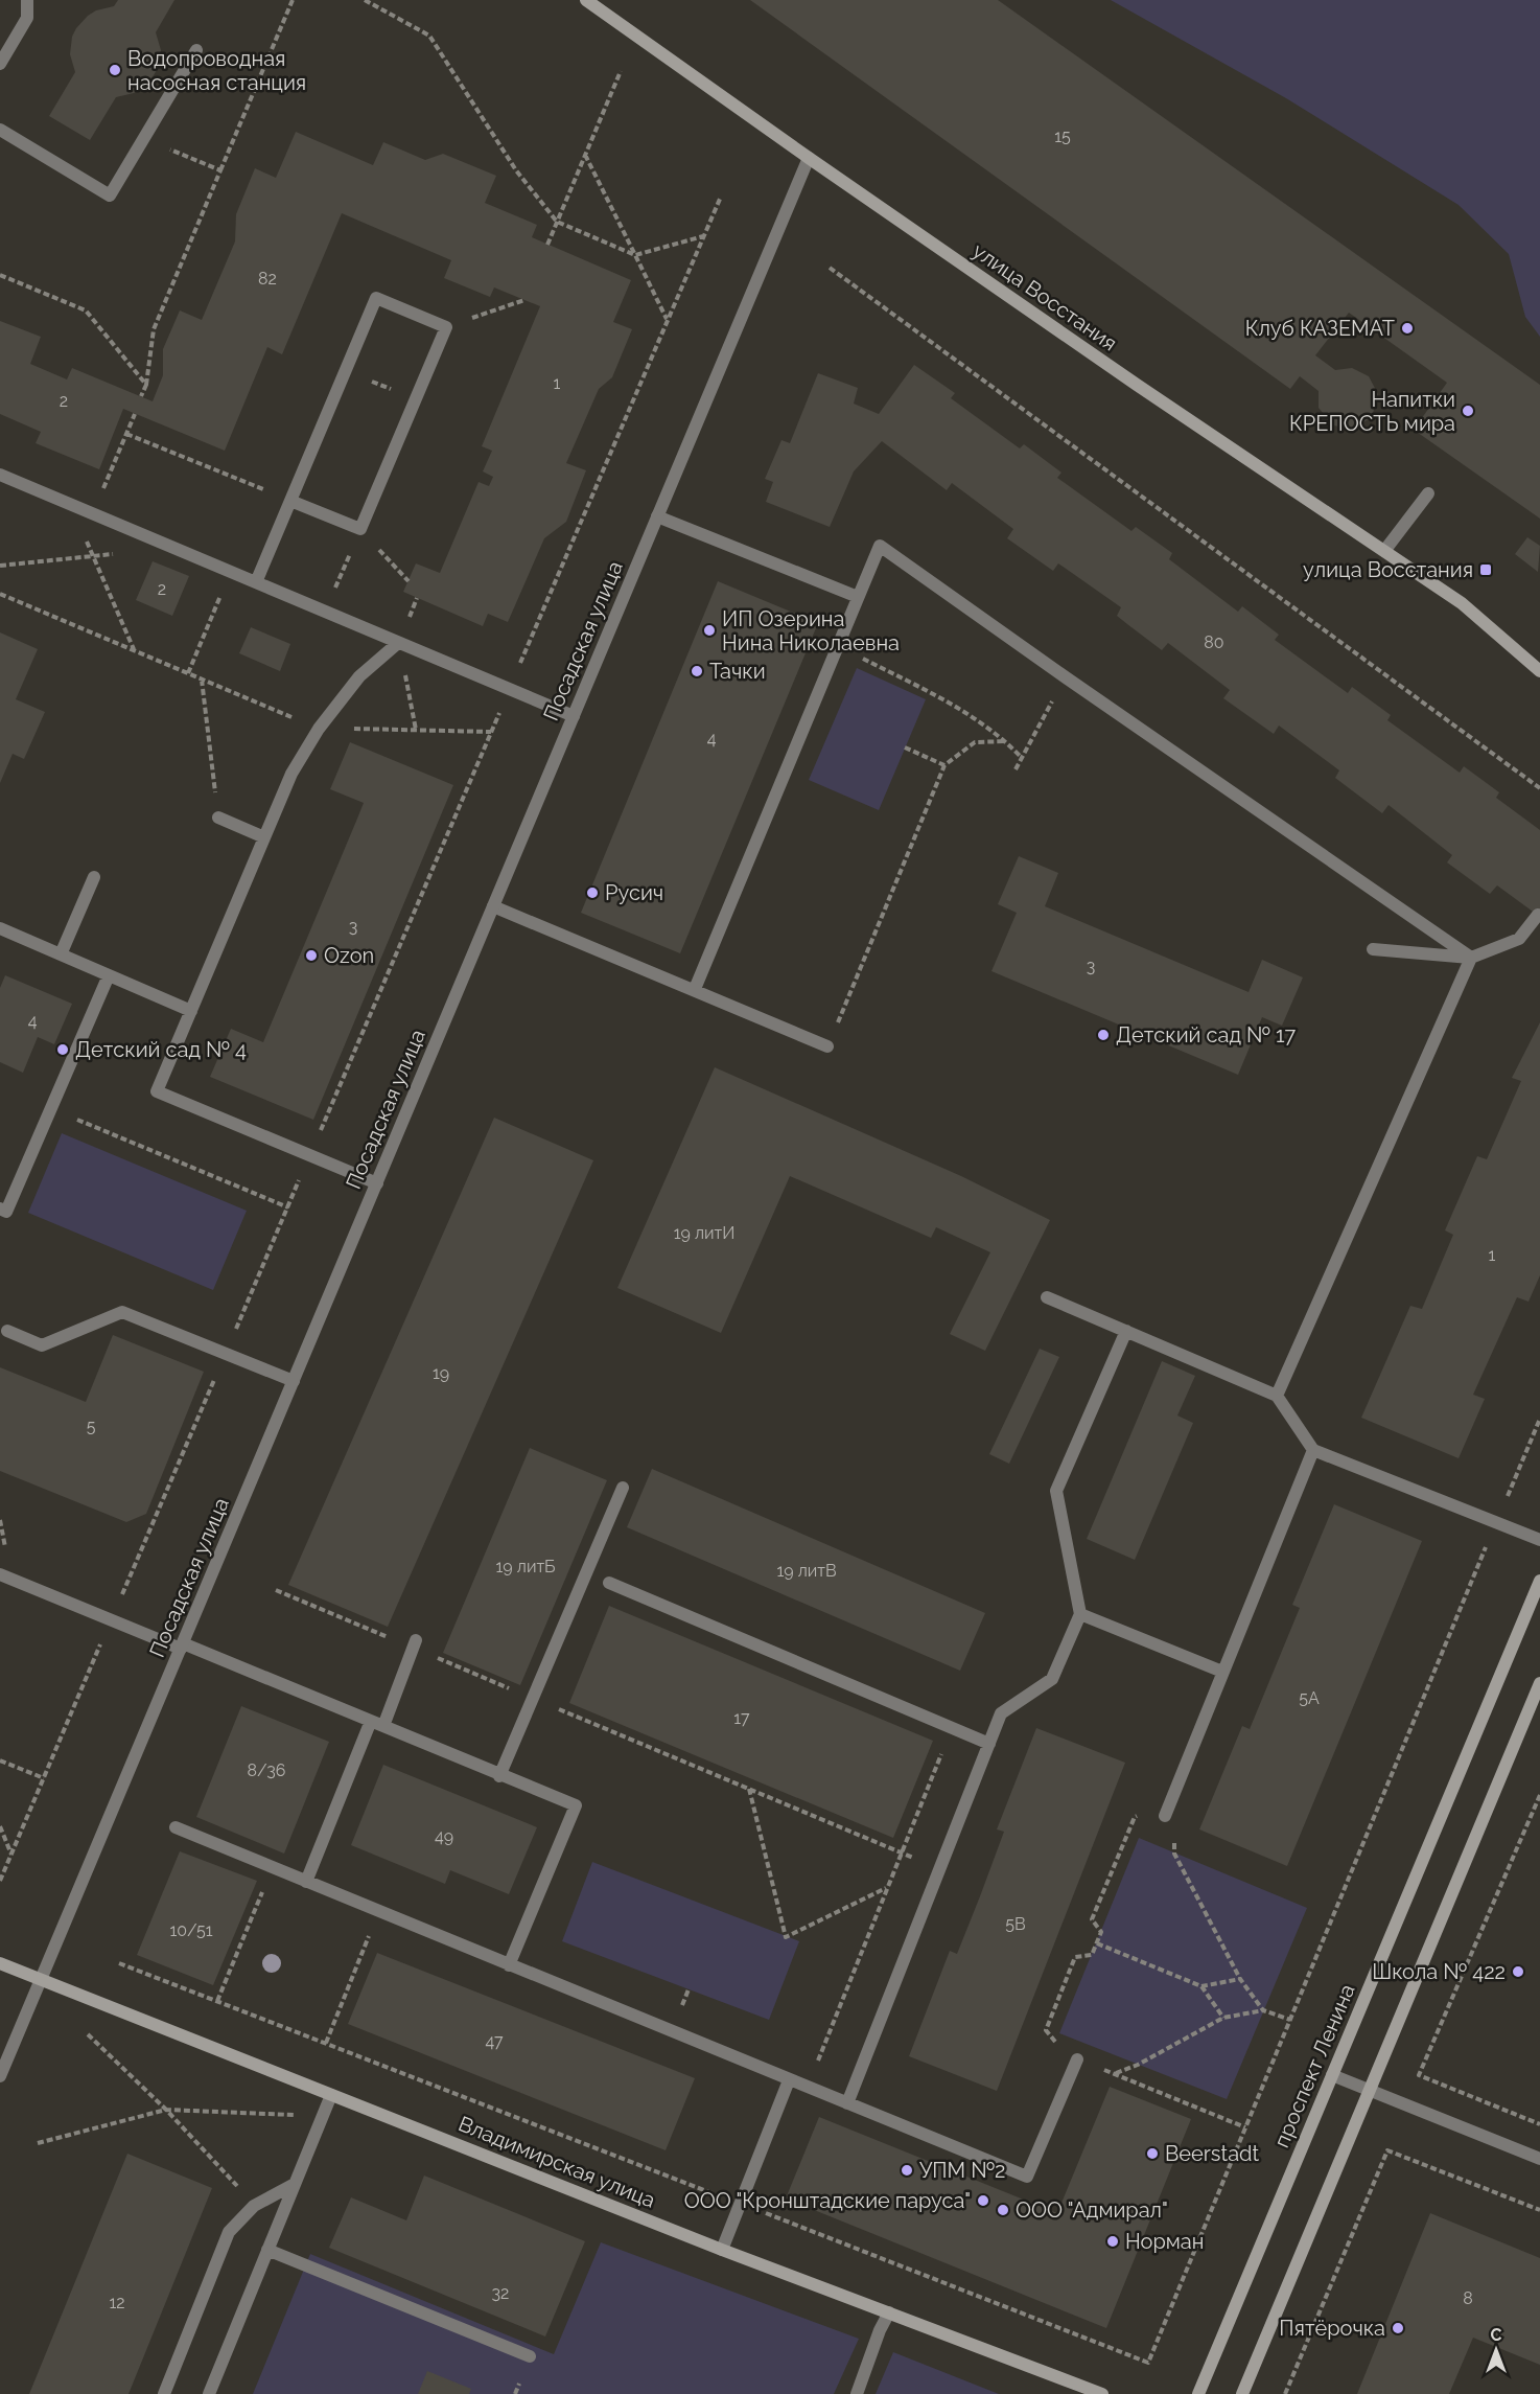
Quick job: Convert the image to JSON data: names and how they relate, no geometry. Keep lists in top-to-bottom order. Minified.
{"streets":{"main road":["улица Восстания","проспект Ленина","Владимирская улица"],"street":["Посадская улица"]},"crossings":[["улица Восстания","Посадская улица"],["Посадская улица","Владимирская улица"]],"places":{"other":["Водопроводная насосная станция","Клуб КАЗЕМАТ","Напитки КРЕПОСТЬ мира","ИП Озерина Нина Николаевна","Тачки","Русич","Ozon","Детский сад № 17","Детский сад № 4","Школа № 422","Beerstadt","УПМ №2","ООО \"Кронштадские паруса\"","ООО \"Адмирал\"","Норман","Пятёрочка"],"transit":["улица Восстания"]},"house_numbers":["15","82","1","2","2","80","4","3","3","4","19 литИ","1","19","5","19 литБ","19 литВ","5А","17","8/36","49","5В","10/51","47","32","8","12"],"north":"top"}
